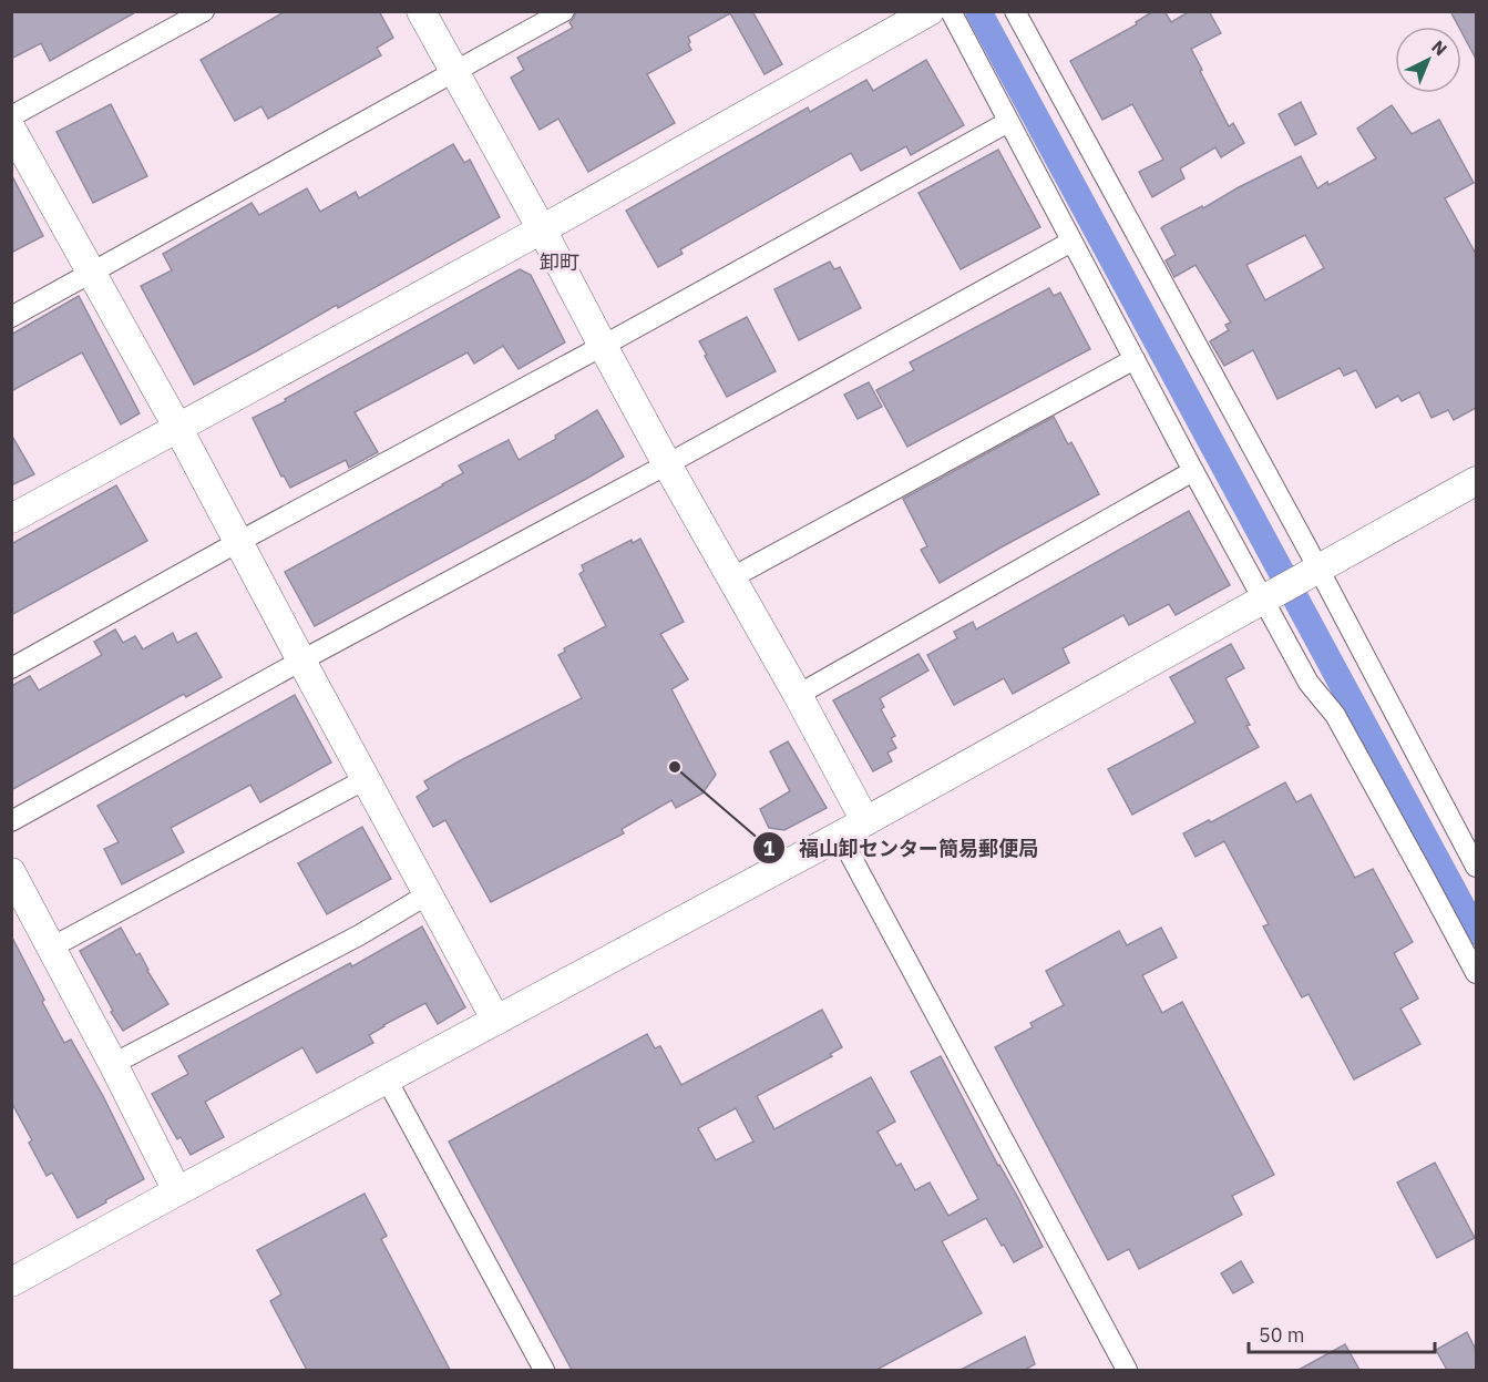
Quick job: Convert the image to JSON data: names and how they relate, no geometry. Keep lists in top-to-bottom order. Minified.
{"districts":["卸町"],"places":["福山卸センター簡易郵便局"],"scale_bar":"50 m","north":"top right"}
